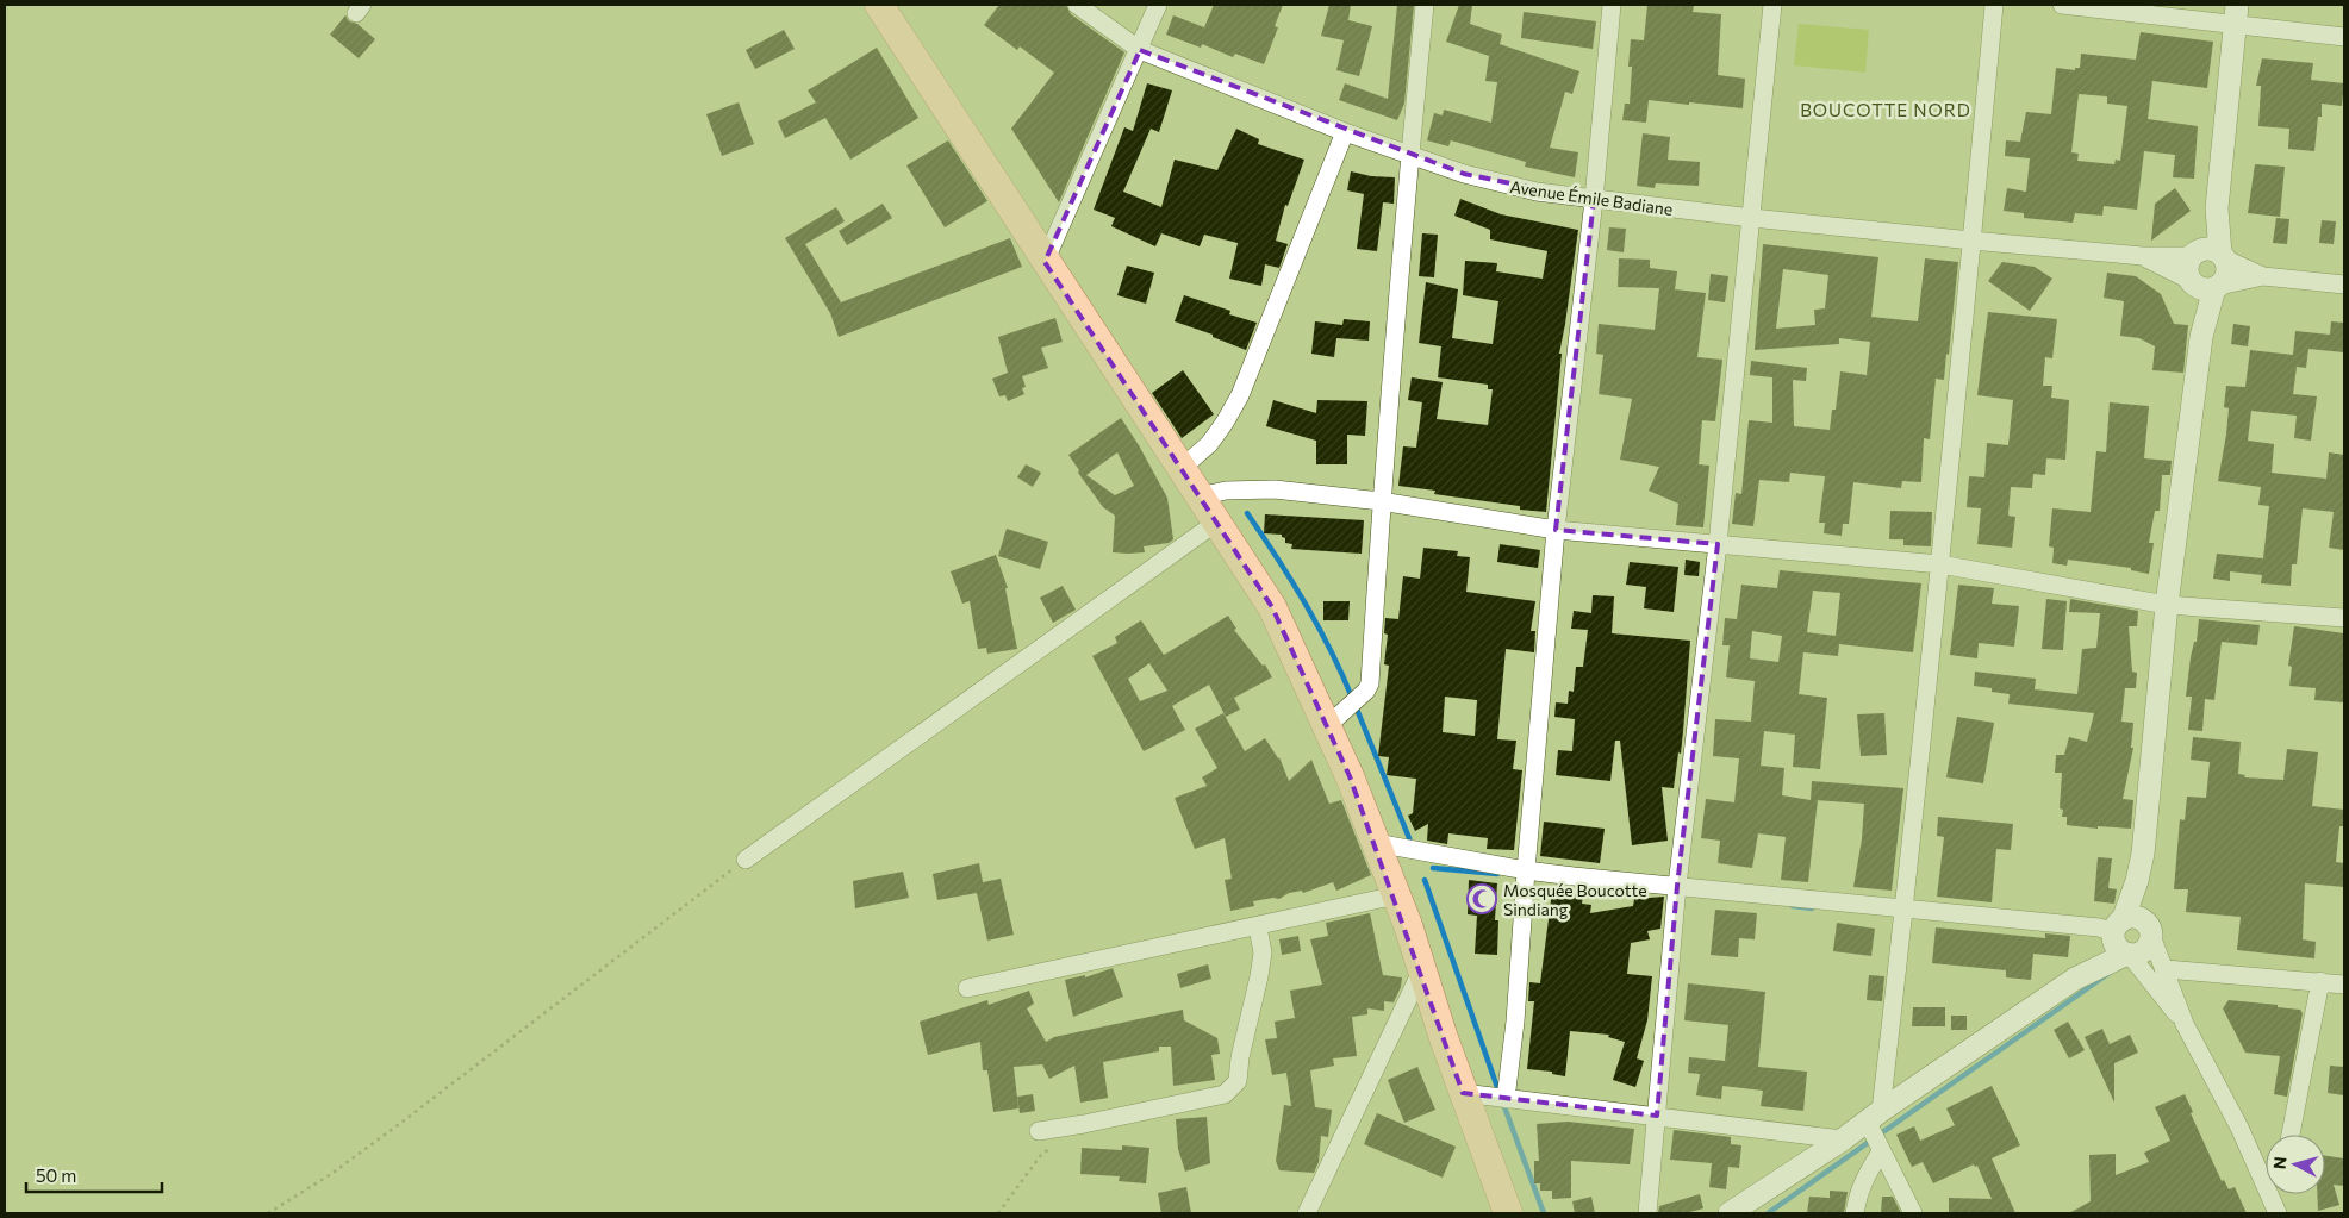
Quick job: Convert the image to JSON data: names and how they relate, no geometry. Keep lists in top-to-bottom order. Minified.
{"streets":{"street":["Avenue Émile Badiane"]},"districts":["BOUCOTTE NORD"],"places":{"mosque":["Mosquée Boucotte Sindiang"]},"scale_bar":"50 m","north":"left"}
